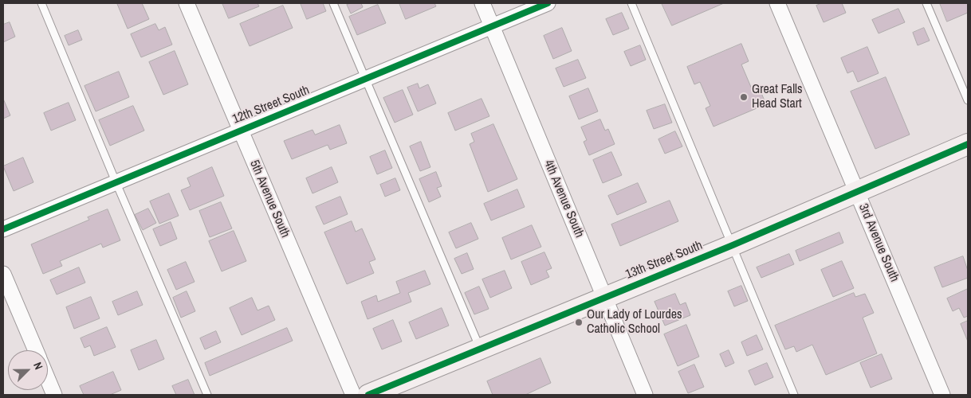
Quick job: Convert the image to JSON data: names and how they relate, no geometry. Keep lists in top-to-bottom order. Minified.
{"streets":{"street":["12th Street South","5th Avenue South","4th Avenue South","3rd Avenue South","13th Street South"]},"crossings":[["12th Street South","5th Avenue South"],["12th Street South","4th Avenue South"],["4th Avenue South","13th Street South"],["3rd Avenue South","13th Street South"]],"places":["Great Falls Head Start","Our Lady of Lourdes Catholic School"],"north":"top right"}
